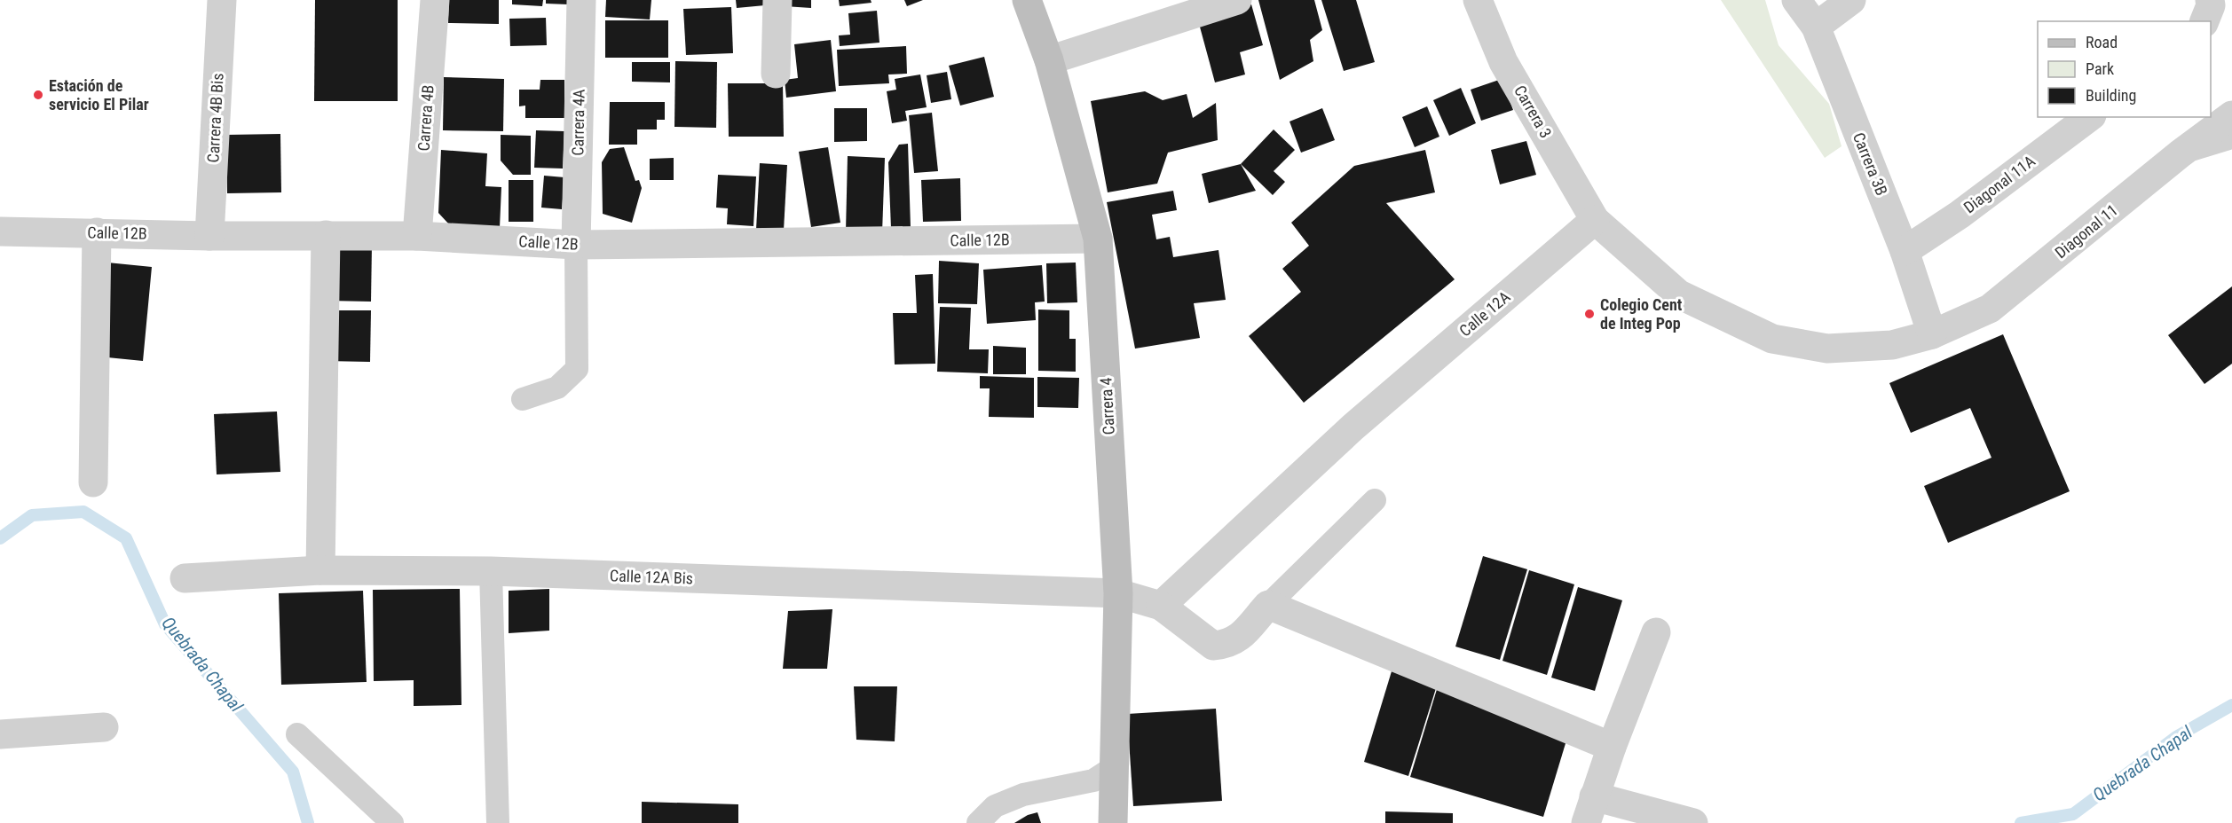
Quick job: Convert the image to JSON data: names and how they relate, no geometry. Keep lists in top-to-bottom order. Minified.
{"streets":{"street":["Carrera 3","Carrera 4B Bis","Carrera 4B","Carrera 4A","Carrera 3B","Diagonal 11A","Diagonal 11","Calle 12B","Calle 12A","Carrera 4","Calle 12A Bis"]},"crossings":[["Carrera 3","Diagonal 11"],["Carrera 3","Calle 12A"],["Carrera 4B Bis","Calle 12B"],["Carrera 4B","Calle 12B"],["Carrera 4A","Calle 12B"],["Carrera 3B","Diagonal 11A"],["Carrera 3B","Diagonal 11"],["Diagonal 11","Calle 12A"],["Calle 12B","Carrera 4"],["Carrera 4","Calle 12A Bis"]],"water":["Quebrada Chapal"],"places":["Estación de servicio El Pilar","Colegio Cent de Integ Pop"],"legend":["Road","Park","Building"]}
